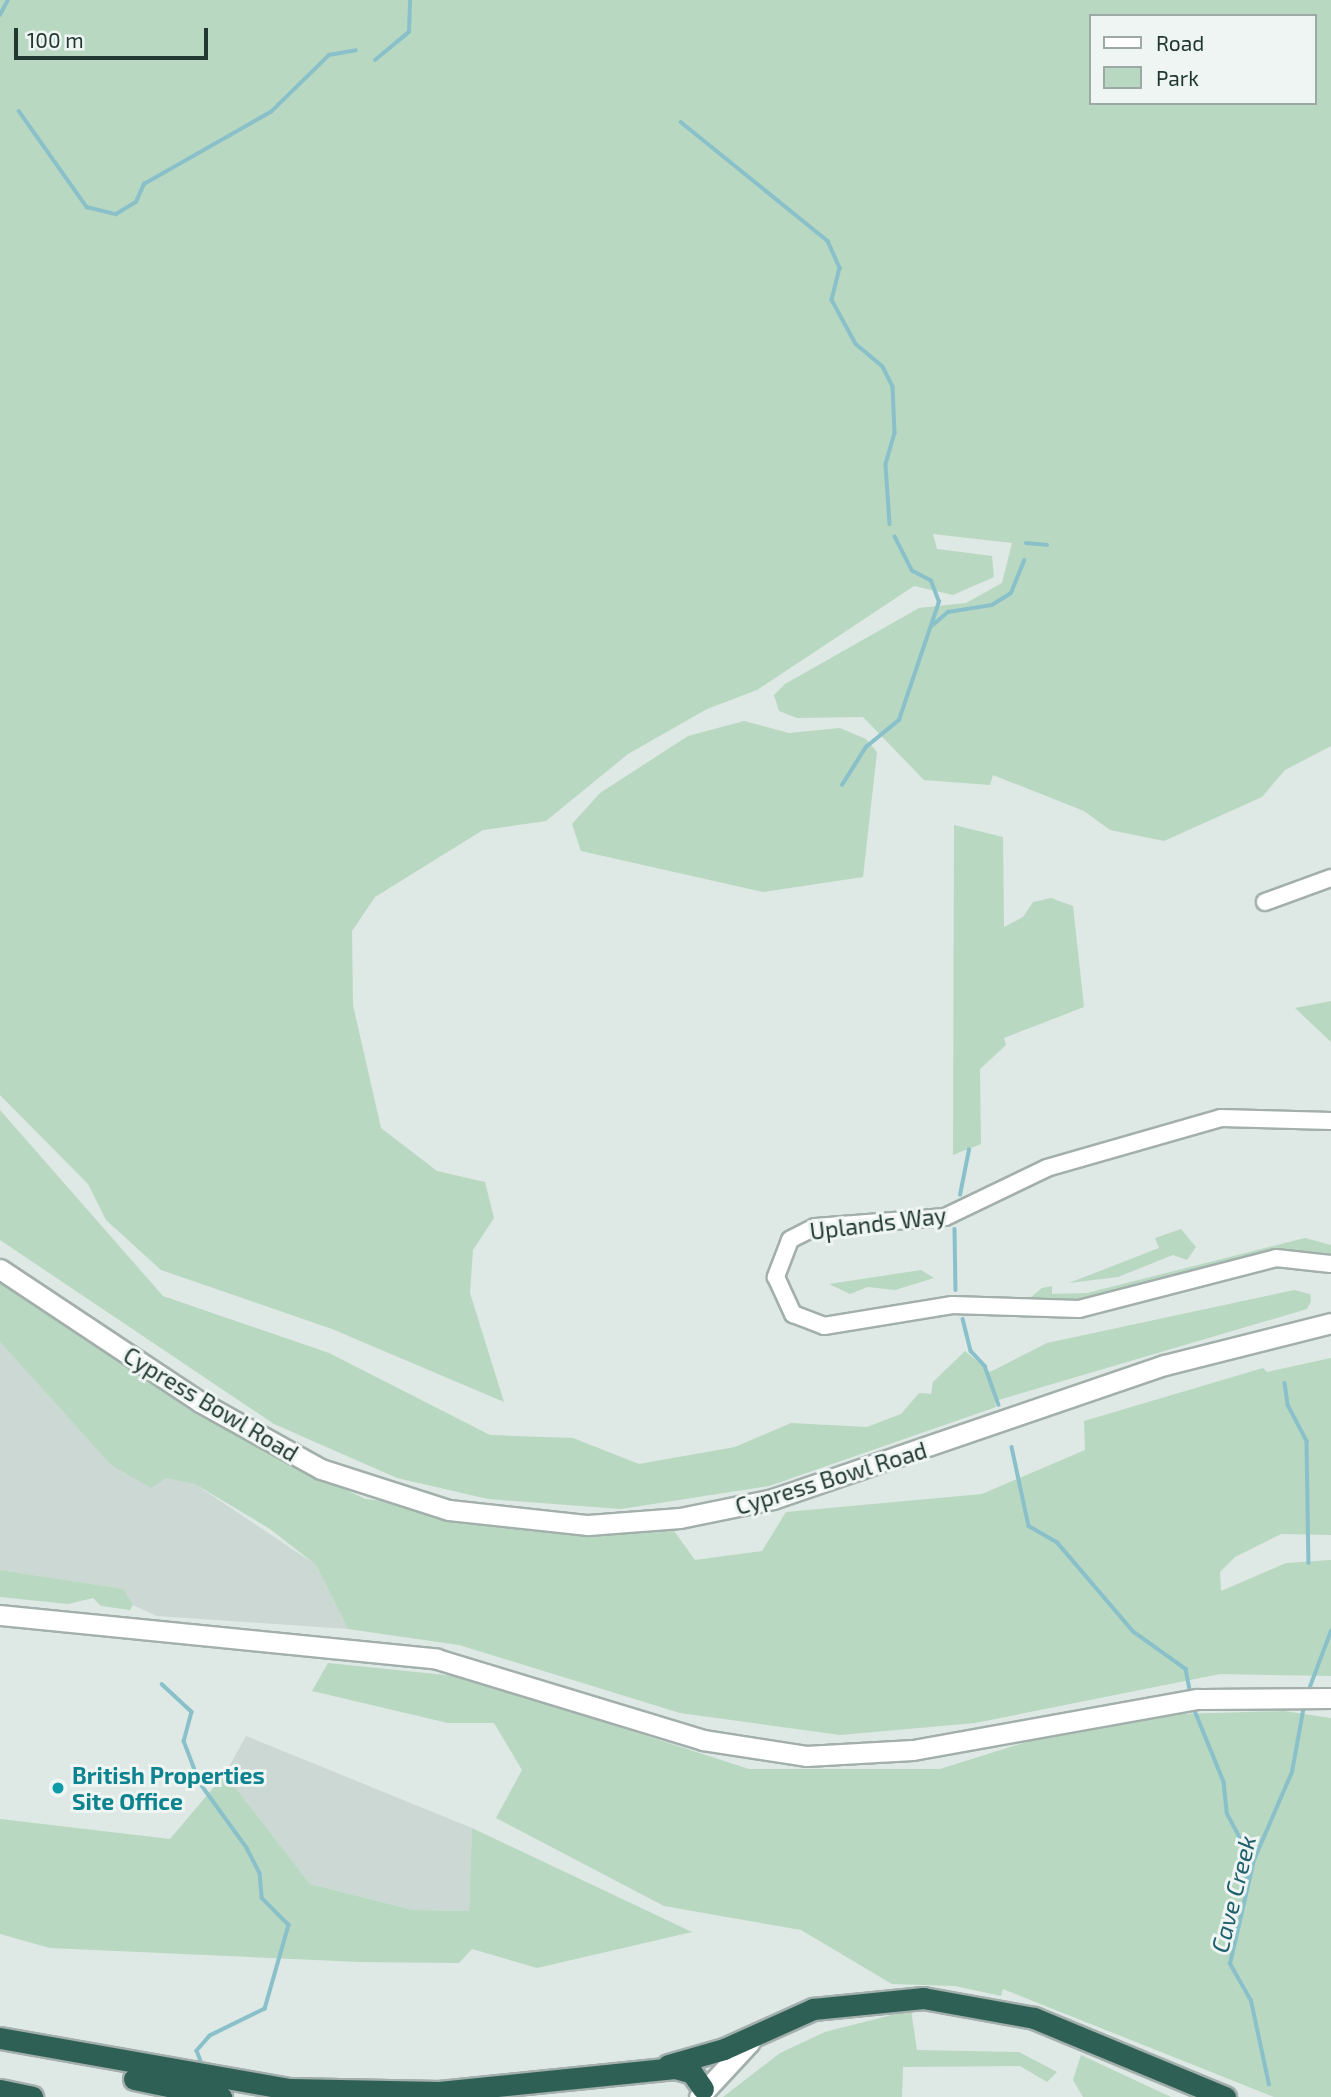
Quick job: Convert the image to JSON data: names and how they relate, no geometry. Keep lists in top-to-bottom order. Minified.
{"streets":{"street":["Uplands Way","Cypress Bowl Road"]},"water":["Cave Creek"],"places":["British Properties Site Office"],"legend":["Road","Park"],"scale_bar":"100 m"}
